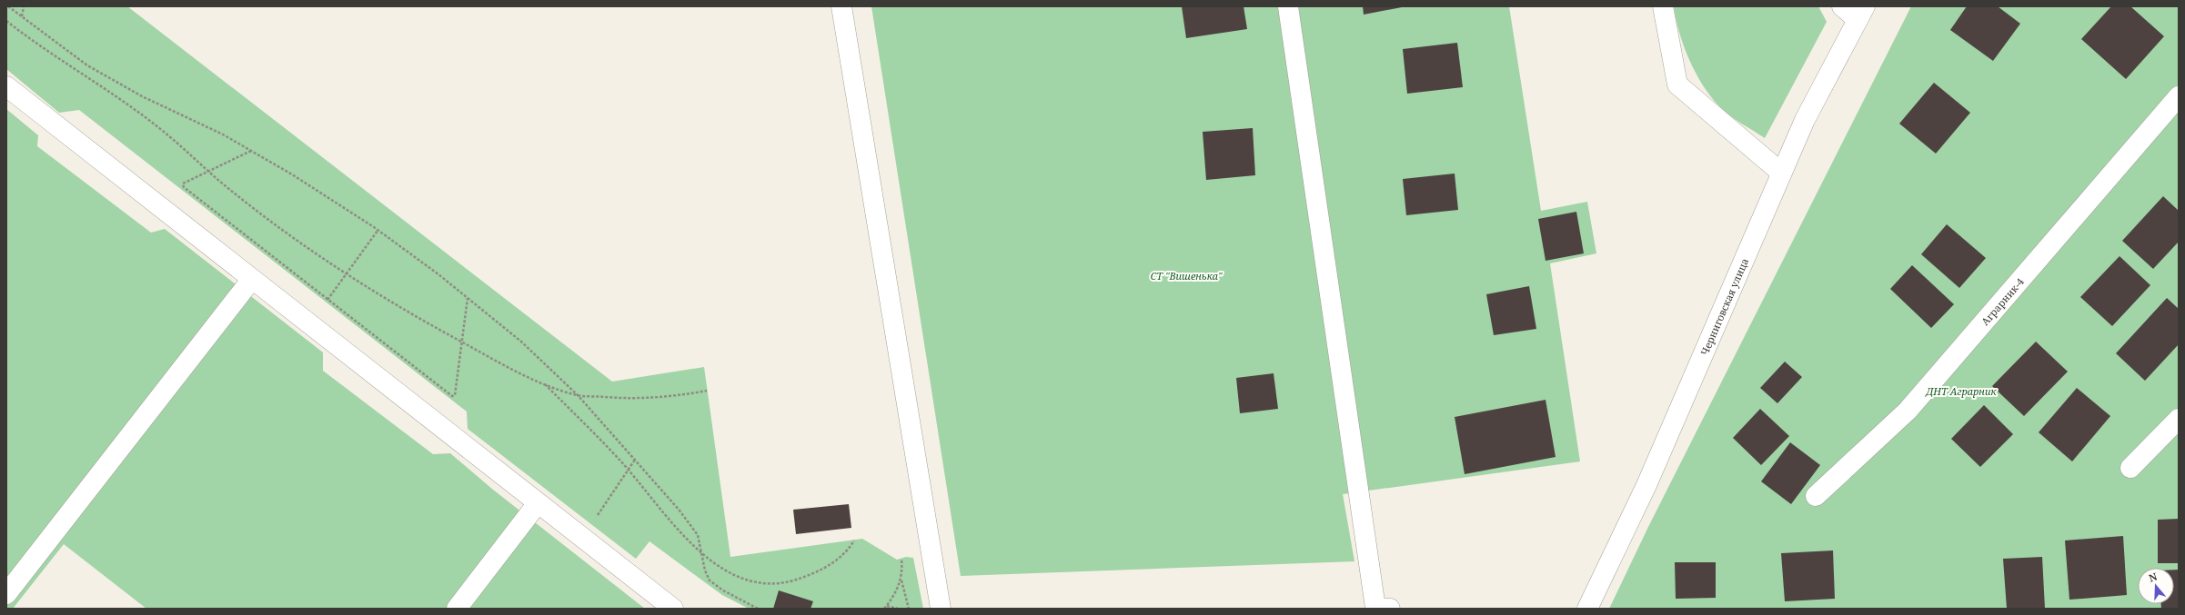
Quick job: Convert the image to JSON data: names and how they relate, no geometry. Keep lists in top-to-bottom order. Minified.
{"streets":{"street":["Аграрник-4","Черниговская улица"]},"parks":["СТ \"Вишенька\"","ДНТ Аграрник"],"north":"top"}
